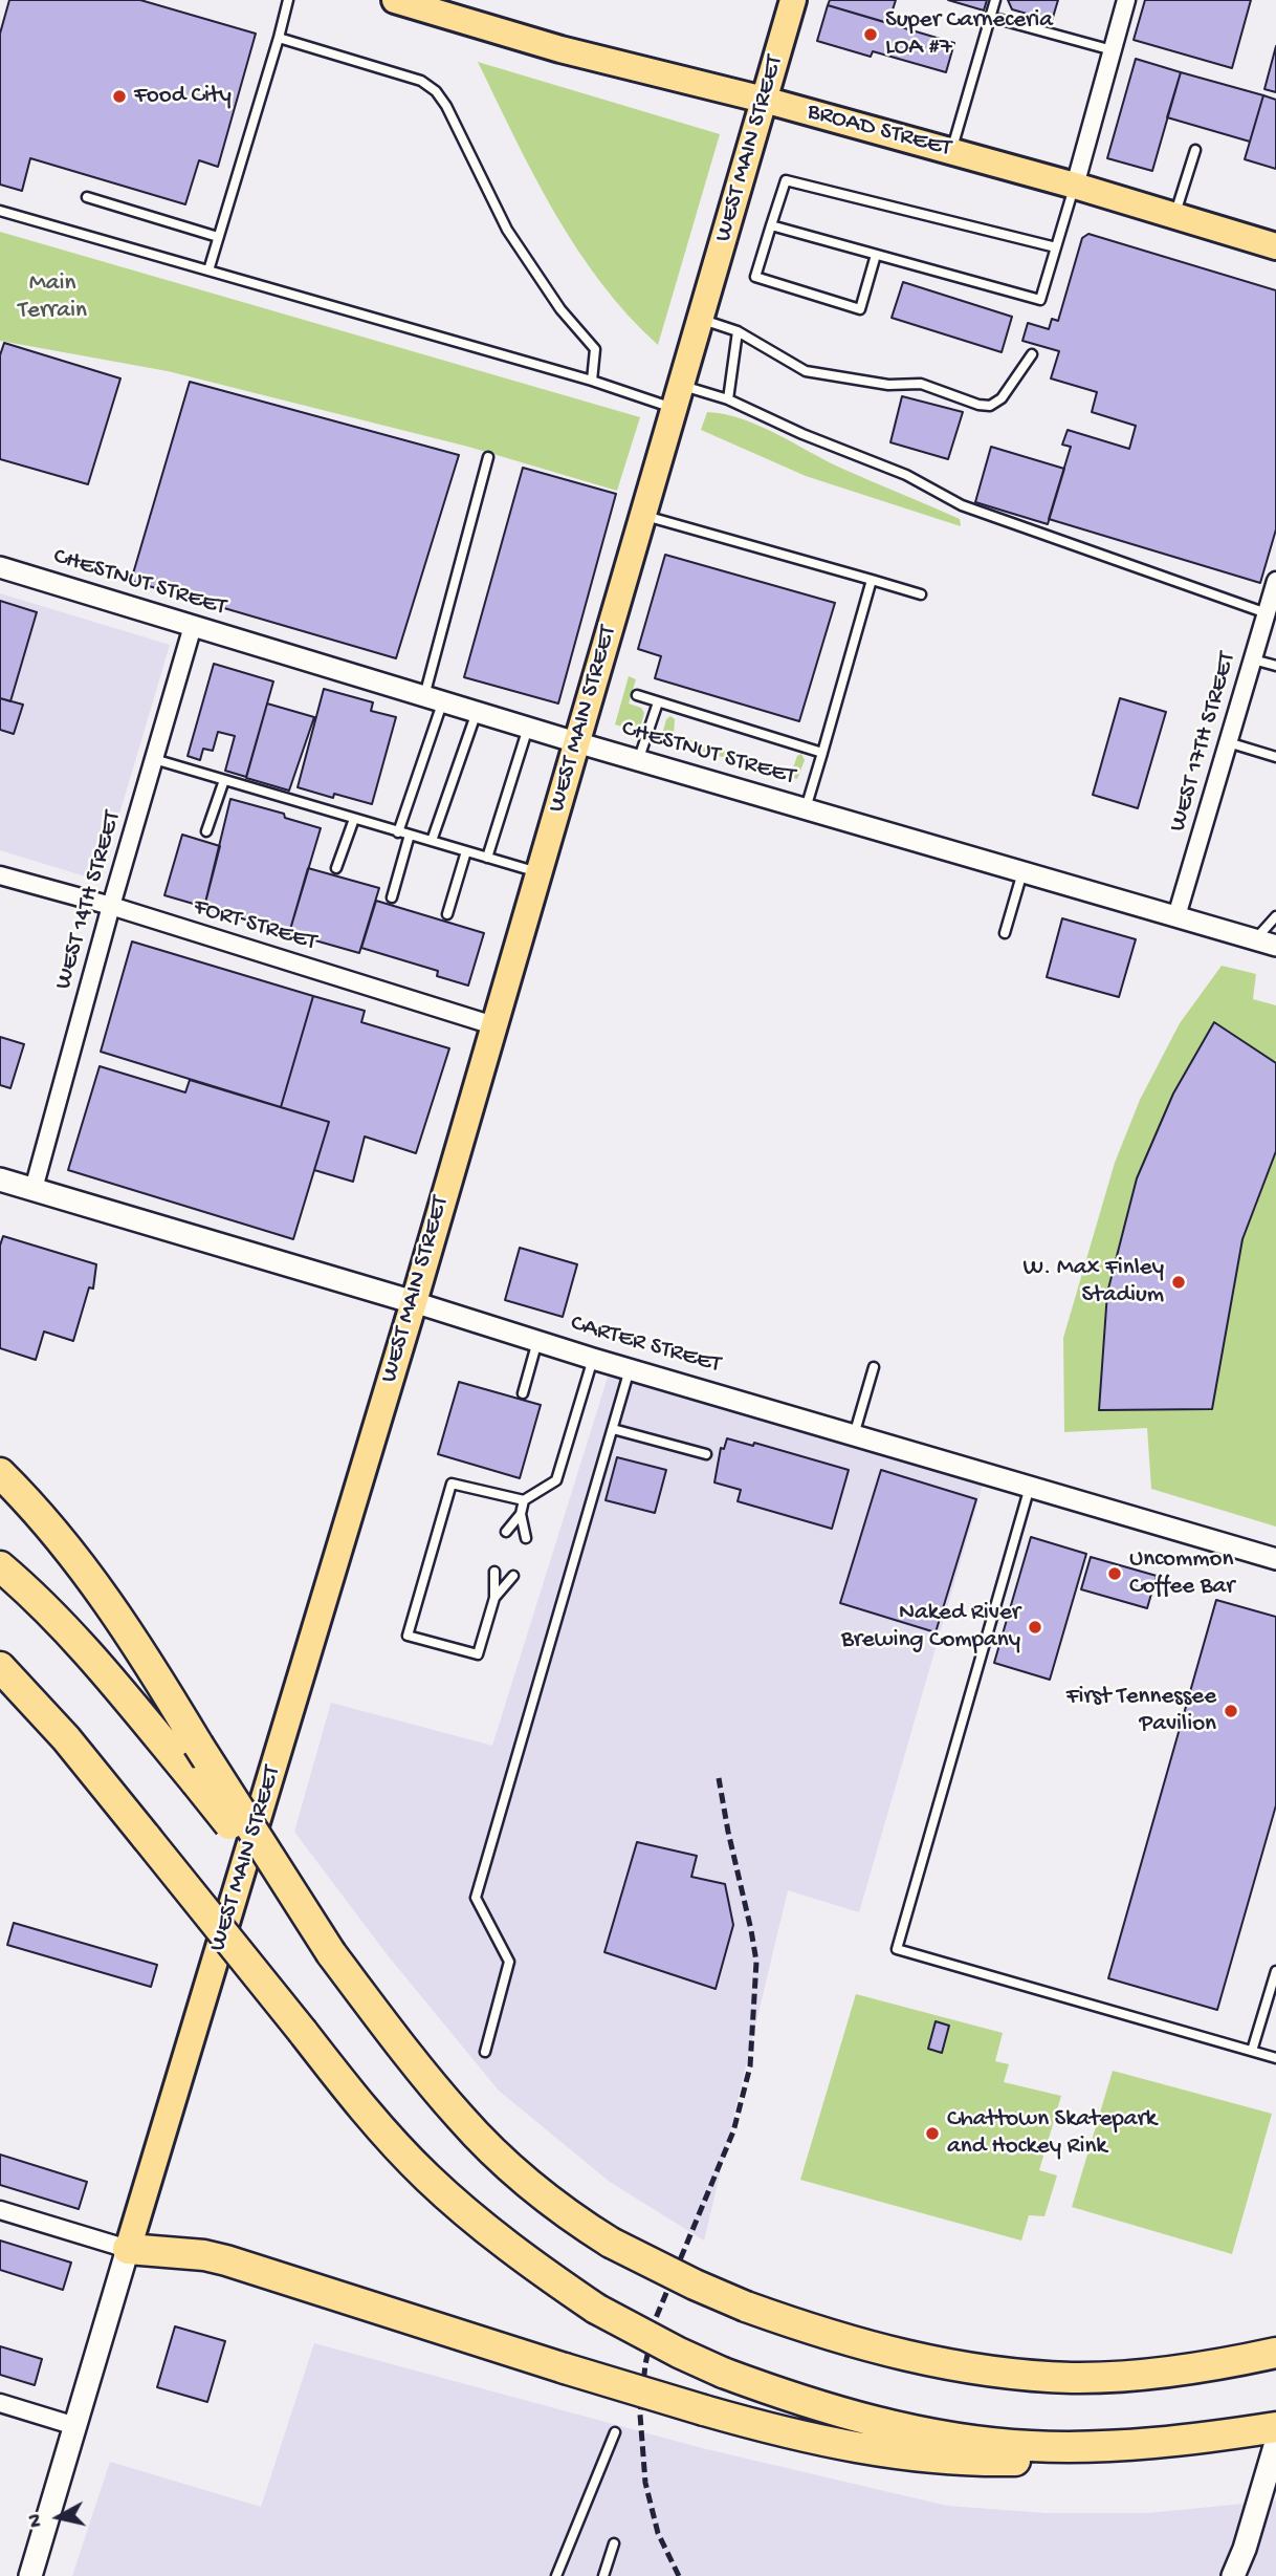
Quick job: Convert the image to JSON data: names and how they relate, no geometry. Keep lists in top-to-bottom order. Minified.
{"streets":{"main road":["BROAD STREET","WEST MAIN STREET","CARTER STREET"],"street":["CHESTNUT STREET","WEST 17TH STREET","WEST 14TH STREET","FORT STREET"]},"crossings":[["BROAD STREET","WEST MAIN STREET"],["WEST MAIN STREET","CHESTNUT STREET"],["WEST MAIN STREET","FORT STREET"],["WEST MAIN STREET","CARTER STREET"],["CHESTNUT STREET","WEST 17TH STREET"],["CHESTNUT STREET","WEST 14TH STREET"],["WEST 14TH STREET","FORT STREET"],["WEST 14TH STREET","CARTER STREET"]],"parks":["Main Terrain"],"places":["Super Carneceria LOA #7","Food City","W. Max Finley Stadium","Uncommon Coffee Bar","Naked River Brewing Company","First Tennessee Pavilion","Chattown Skatepark and Hockey Rink"],"north":"left"}
